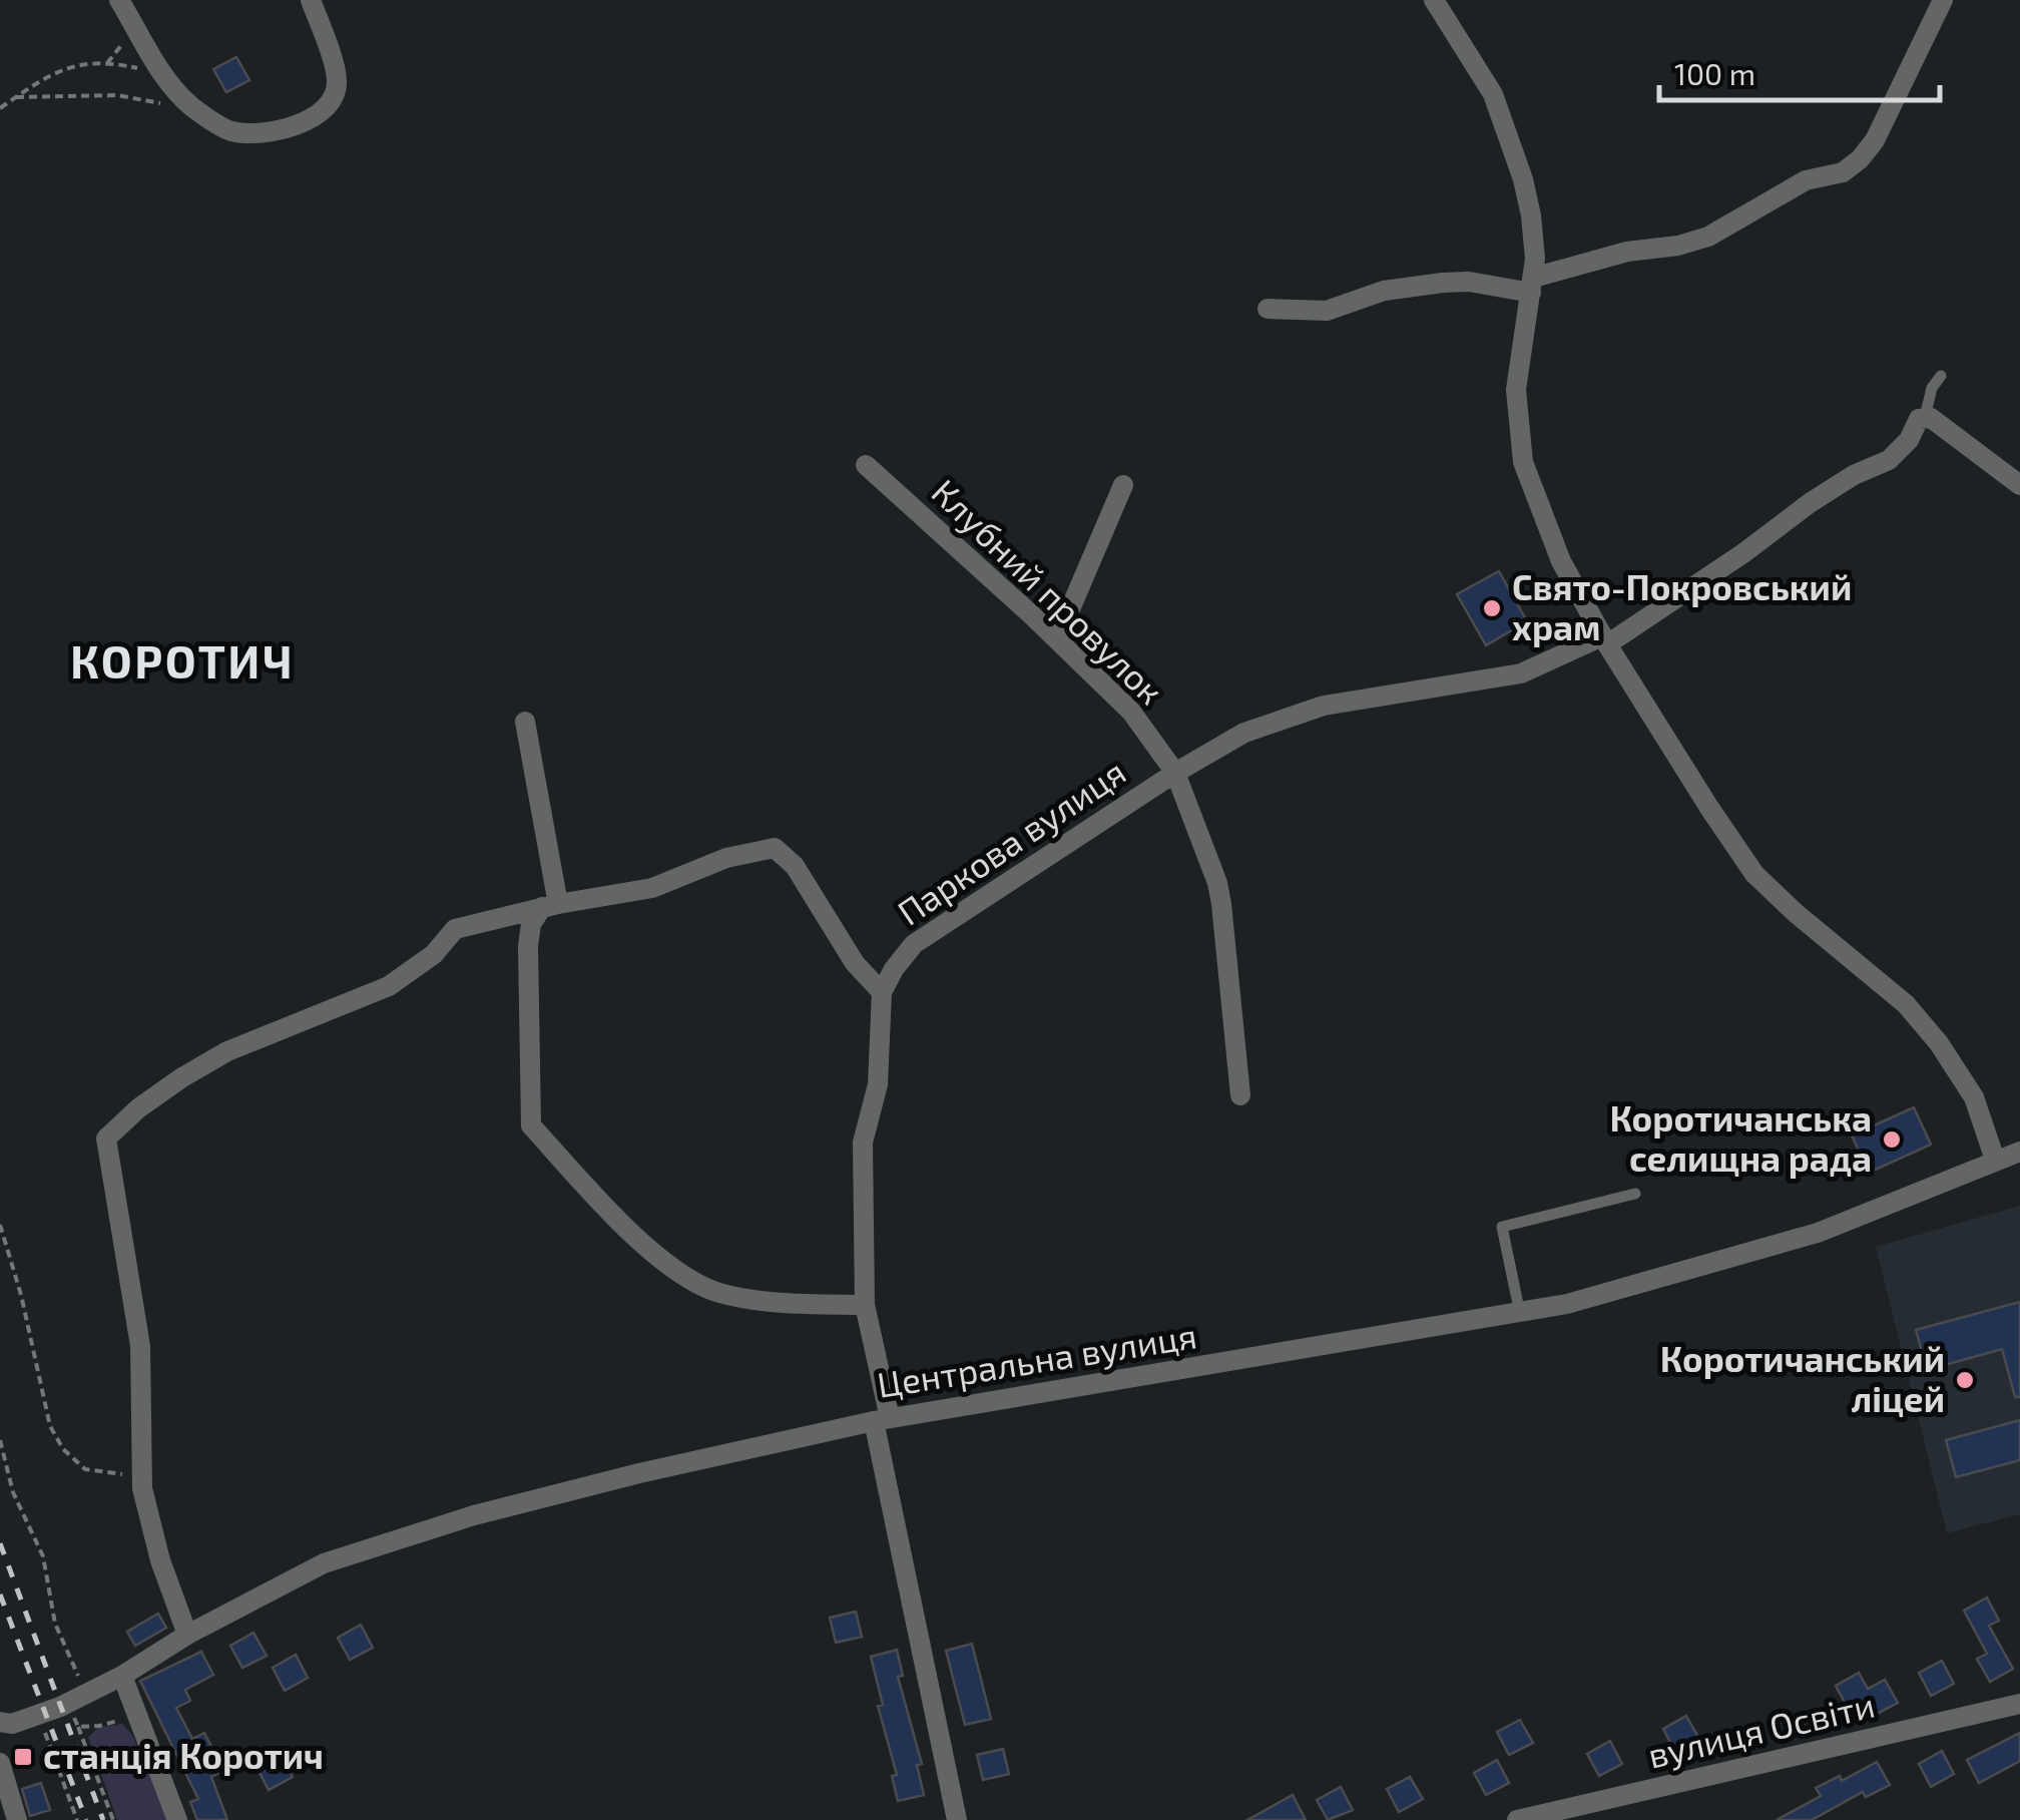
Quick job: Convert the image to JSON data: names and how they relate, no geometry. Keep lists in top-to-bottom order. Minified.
{"streets":{"street":["Клубний провулок","Паркова вулиця","Центральна вулиця","вулиця Освіти"]},"crossings":[["Клубний провулок","Паркова вулиця"]],"districts":["КОРОТИЧ"],"places":{"other":["Свято-Покровський храм","Коротичанська селищна рада","Коротичанський ліцей"],"transit":["станція Коротич"]},"scale_bar":"100 m"}
